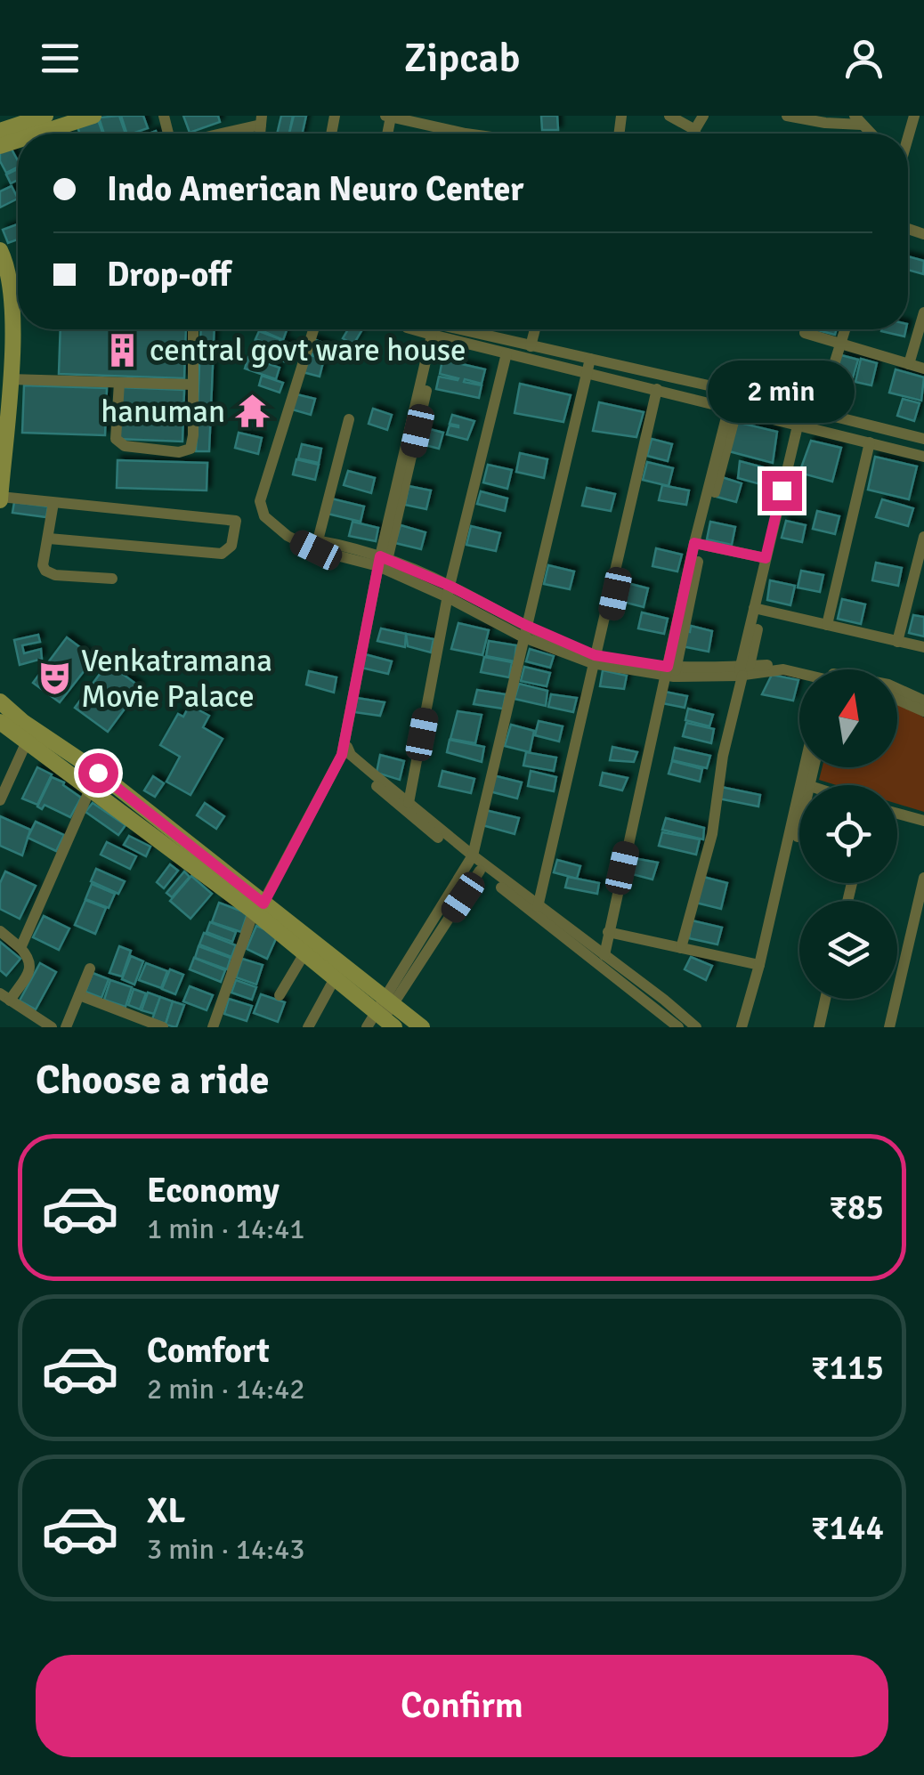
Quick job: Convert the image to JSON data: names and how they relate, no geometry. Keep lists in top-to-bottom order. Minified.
{"places":{"building":["central govt ware house"],"temple":["hanuman"],"theatre":["Venkatramana Movie Palace"]},"north":"top","page":{"header":"Zipcab","banner":["Indo American Neuro Center","Drop-off"],"bubble":"2 min","heading":"Choose a ride","list":[{"name":"Economy","note":"1 min · 14:41","value":"₹85"},{"name":"Comfort","note":"2 min · 14:42","value":"₹115"},{"name":"XL","note":"3 min · 14:43","value":"₹144"}],"buttons":"Confirm"}}
